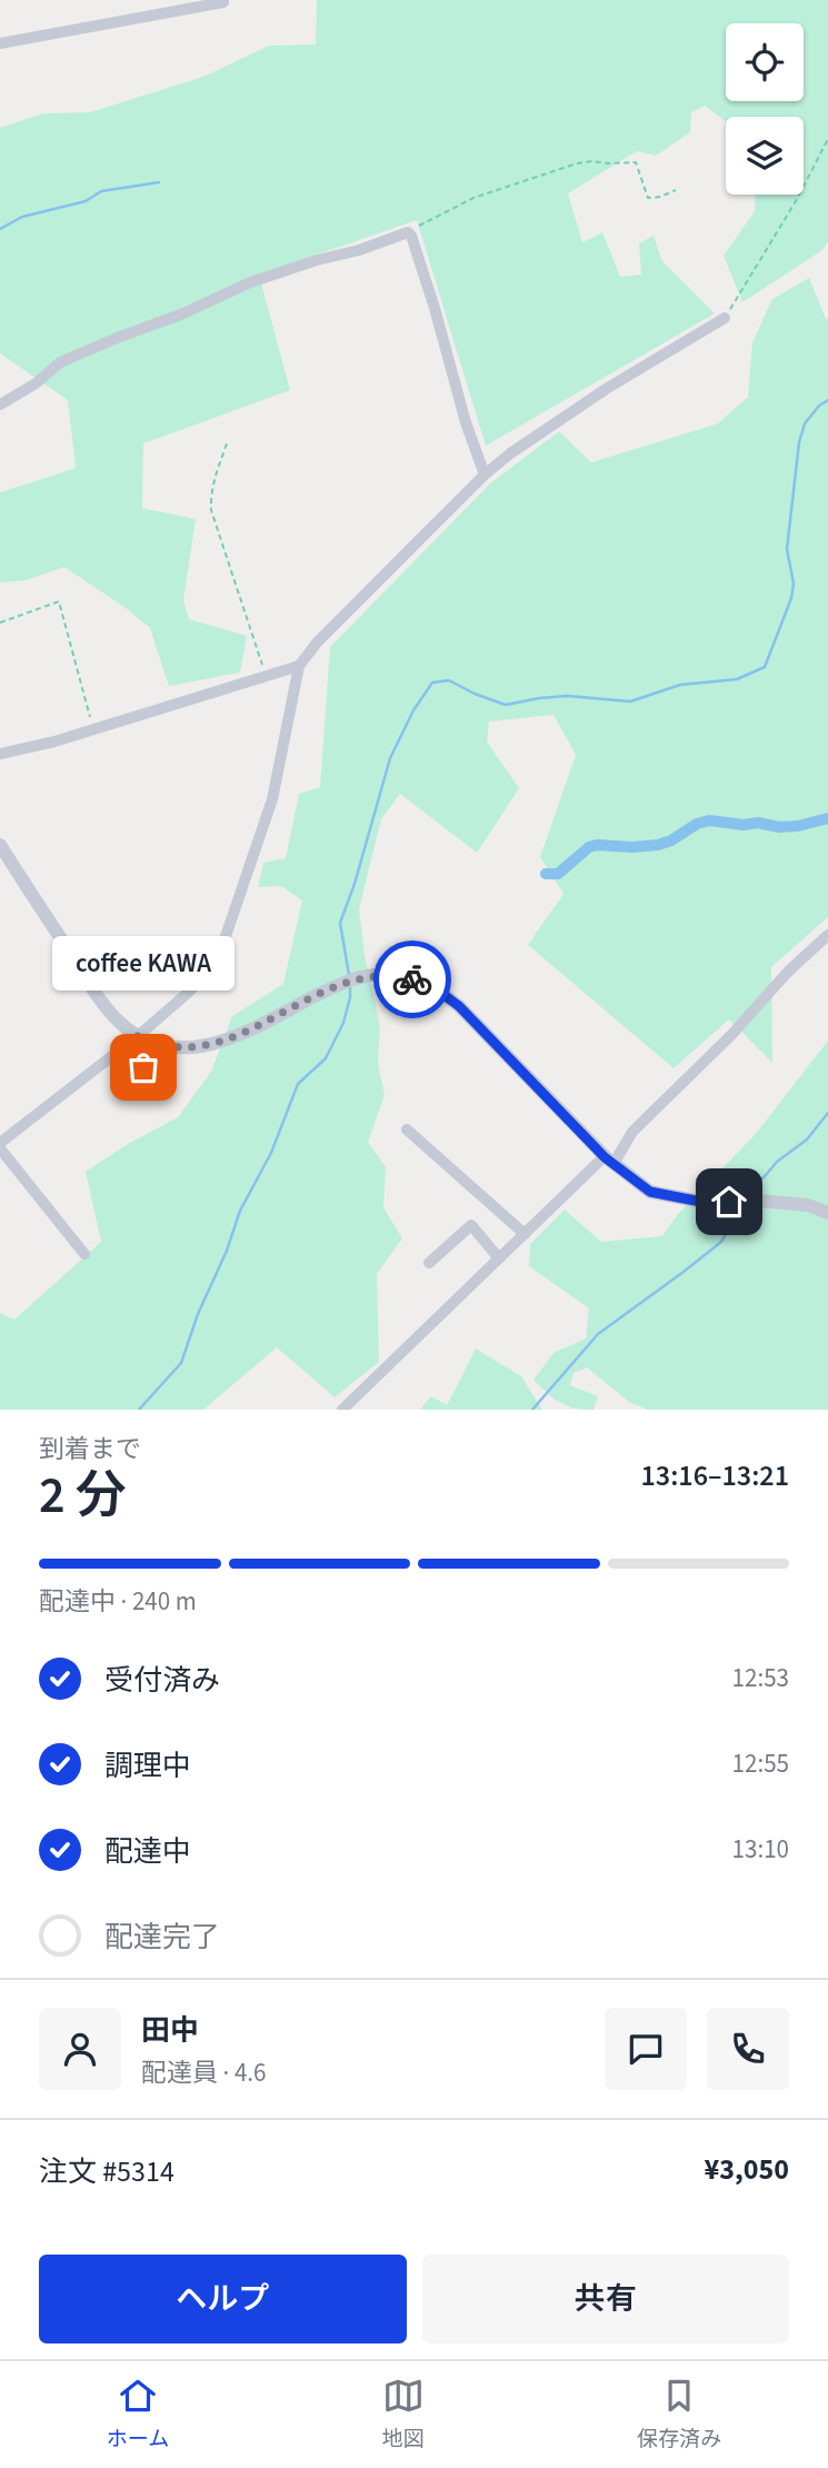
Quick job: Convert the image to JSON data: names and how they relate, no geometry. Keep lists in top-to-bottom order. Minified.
{"places":["coffee KAWA"],"page":{"bubble":"coffee KAWA","heading":["2 分","到着まで","13:16–13:21"],"panel":["田中","配達員 · 4.6","注文 #5314","¥3,050"],"bar":"配達中 · 240 m","list":[["受付済み","12:53"],["調理中","12:55"],["配達中","13:10"],"配達完了"],"buttons":["ヘルプ","共有"],"tabs":["ホーム","地図","保存済み"]}}
